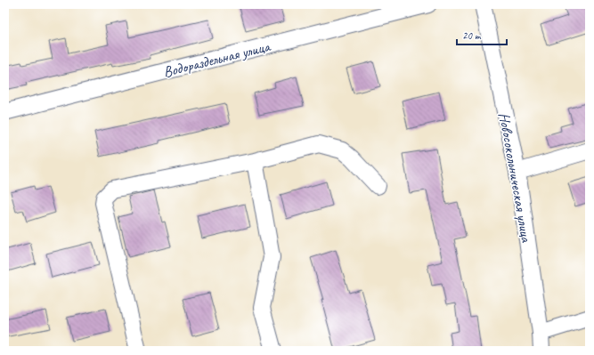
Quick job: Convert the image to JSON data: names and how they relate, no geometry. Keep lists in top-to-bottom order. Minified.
{"streets":{"street":["Водораздельная улица","Новосокольническая улица"]},"scale_bar":"20 m"}
